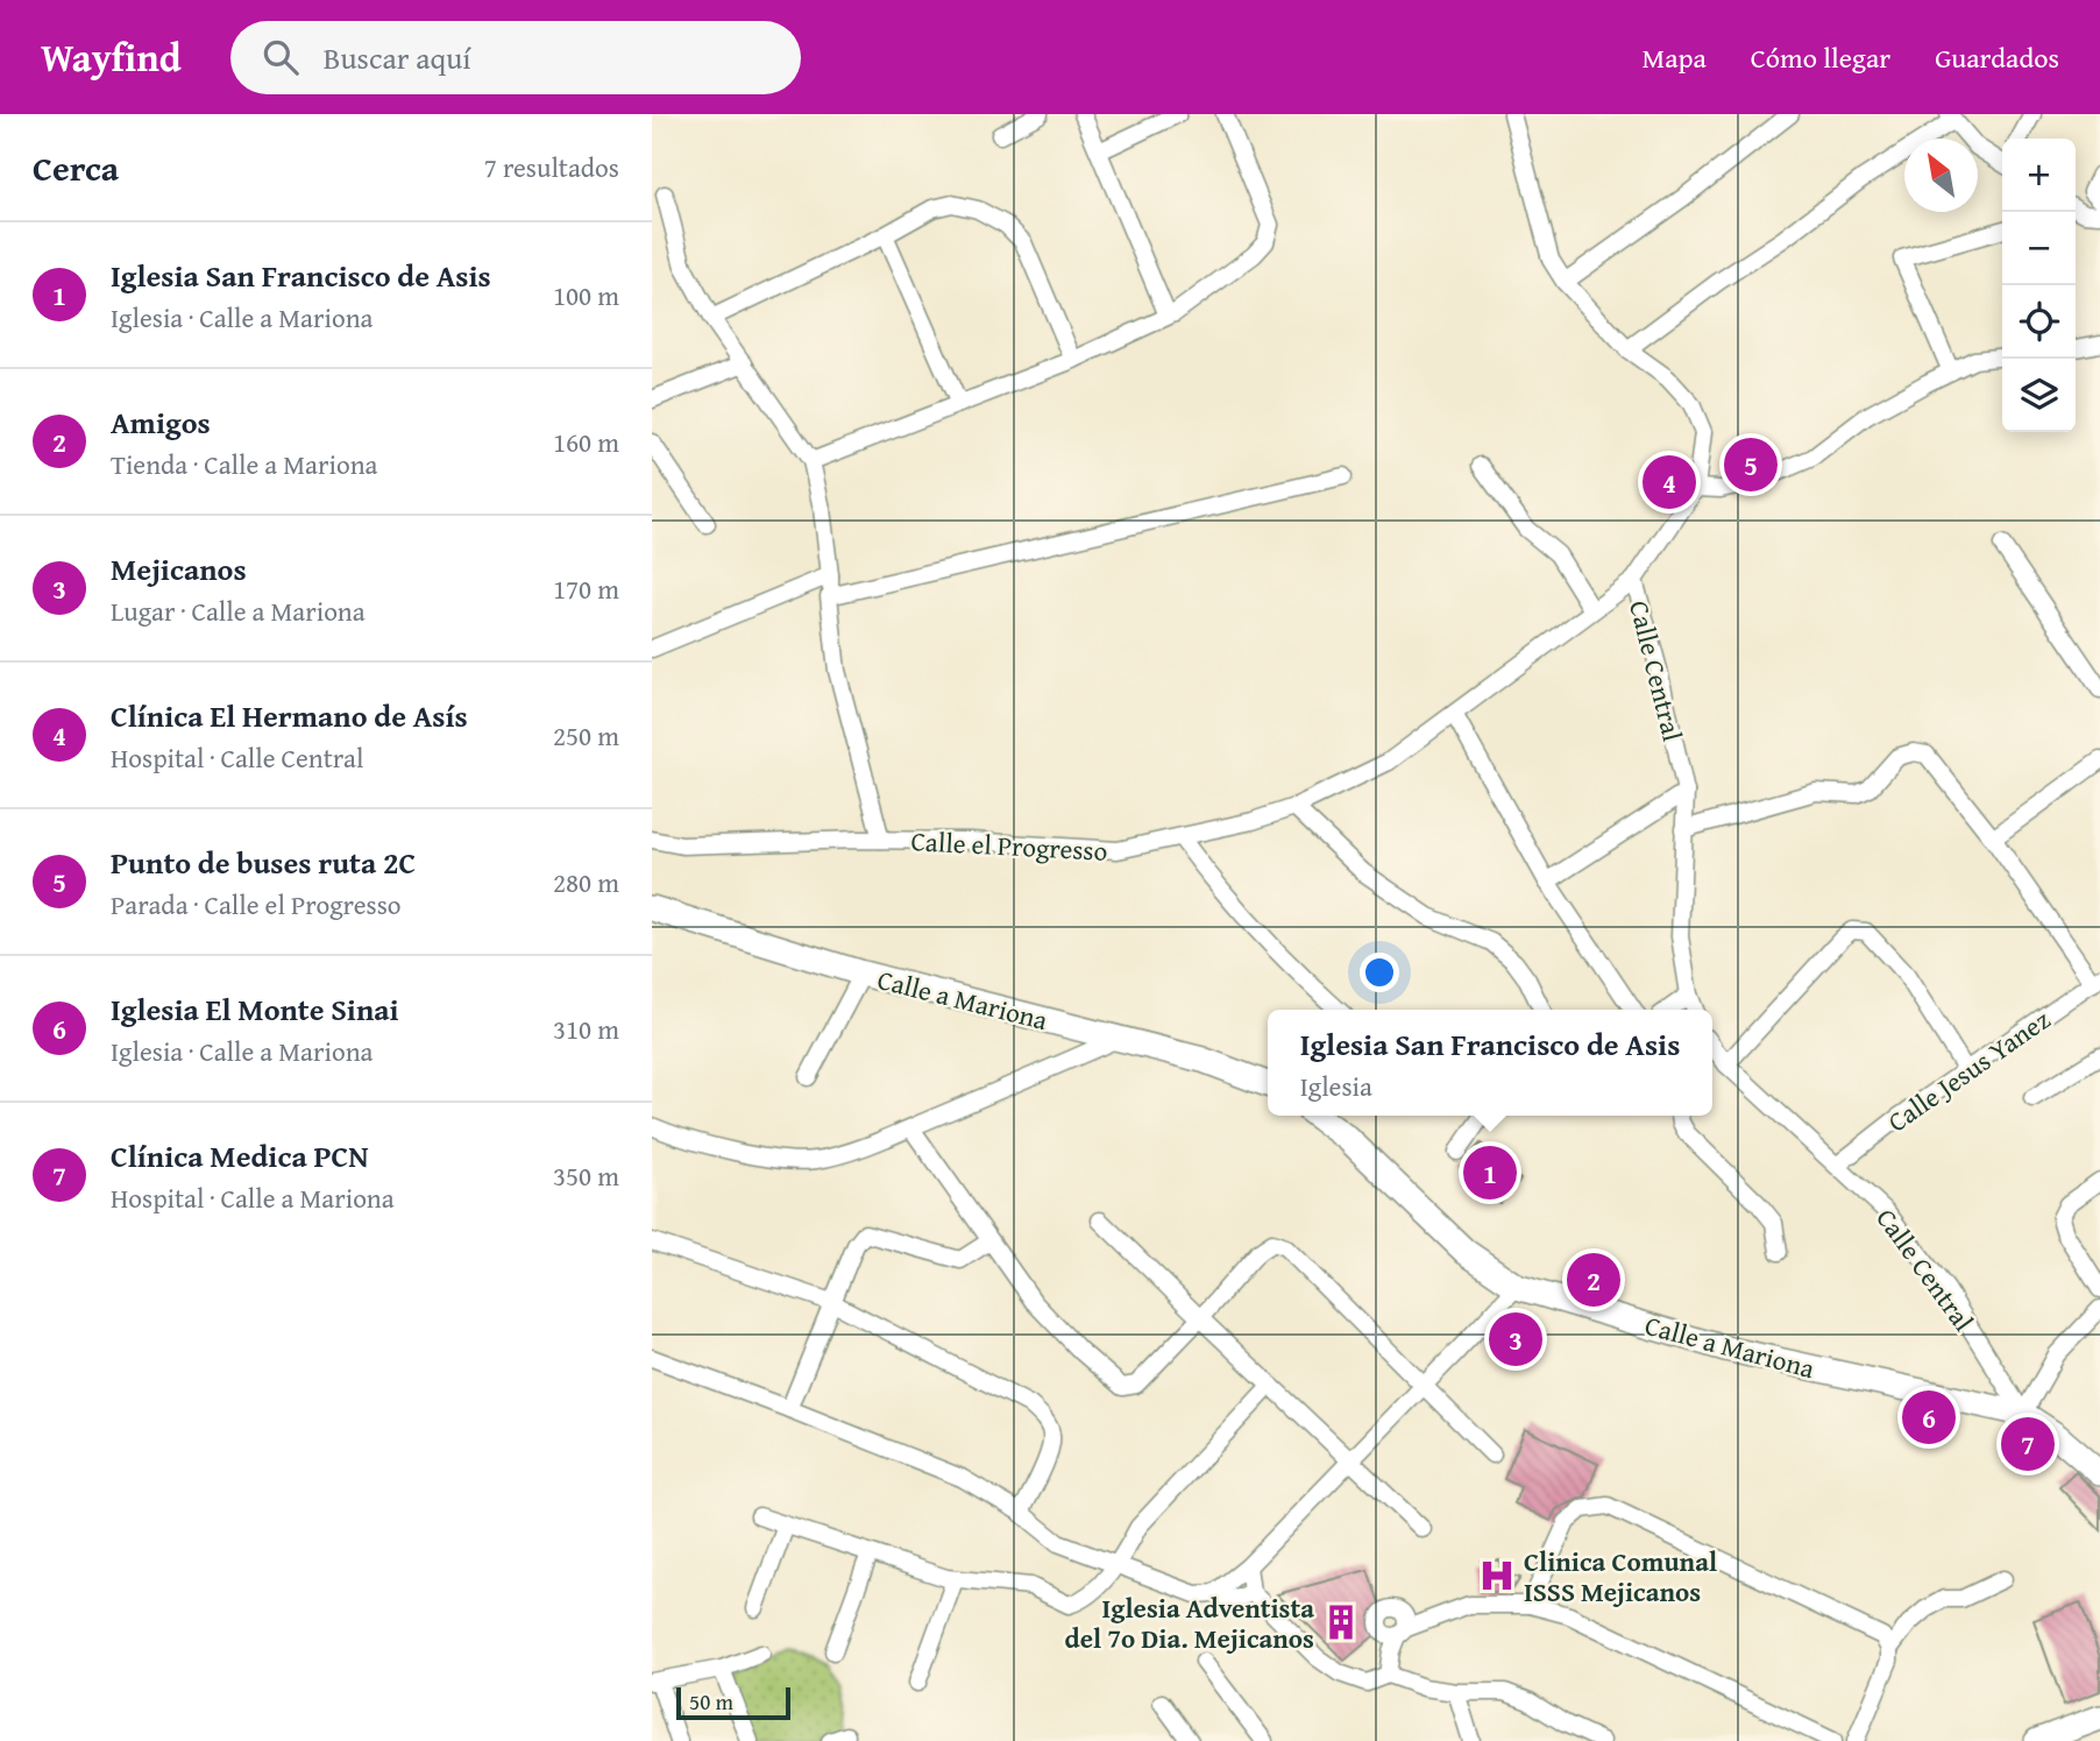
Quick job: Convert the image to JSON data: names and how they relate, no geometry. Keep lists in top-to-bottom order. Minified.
{"streets":{"main road":["Calle a Mariona"],"street":["Calle Central","Calle el Progresso","Calle Jesus Yanez"]},"crossings":[["Calle Central","Calle el Progresso"],["Calle Central","Calle a Mariona"],["Calle Central","Calle Jesus Yanez"]],"places":{"hospital":["Clinica Comunal ISSS Mejicanos"],"building":["Iglesia Adventista del 7o Dia. Mejicanos"]},"scale_bar":"50 m","north":"top left","page":{"header":"Wayfind","search":"Buscar aquí","nav":["Mapa","Cómo llegar","Guardados"],"heading":["Cerca","7 resultados"],"map_buttons":["+","−"],"list":[{"mark":"1","name":"Iglesia San Francisco de Asis","note":"Iglesia · Calle a Mariona","value":"100 m"},{"mark":"2","name":"Amigos","note":"Tienda · Calle a Mariona","value":"160 m"},{"mark":"3","name":"Mejicanos","note":"Lugar · Calle a Mariona","value":"170 m"},{"mark":"4","name":"Clínica El Hermano de Asís","note":"Hospital · Calle Central","value":"250 m"},{"mark":"5","name":"Punto de buses ruta 2C","note":"Parada · Calle el Progresso","value":"280 m"},{"mark":"6","name":"Iglesia El Monte Sinai","note":"Iglesia · Calle a Mariona","value":"310 m"},{"mark":"7","name":"Clínica Medica PCN","note":"Hospital · Calle a Mariona","value":"350 m"}],"pins":["5","4","1","2","3","6","7"],"popup":["Iglesia San Francisco de Asis","Iglesia"],"scale":"50 m"}}
